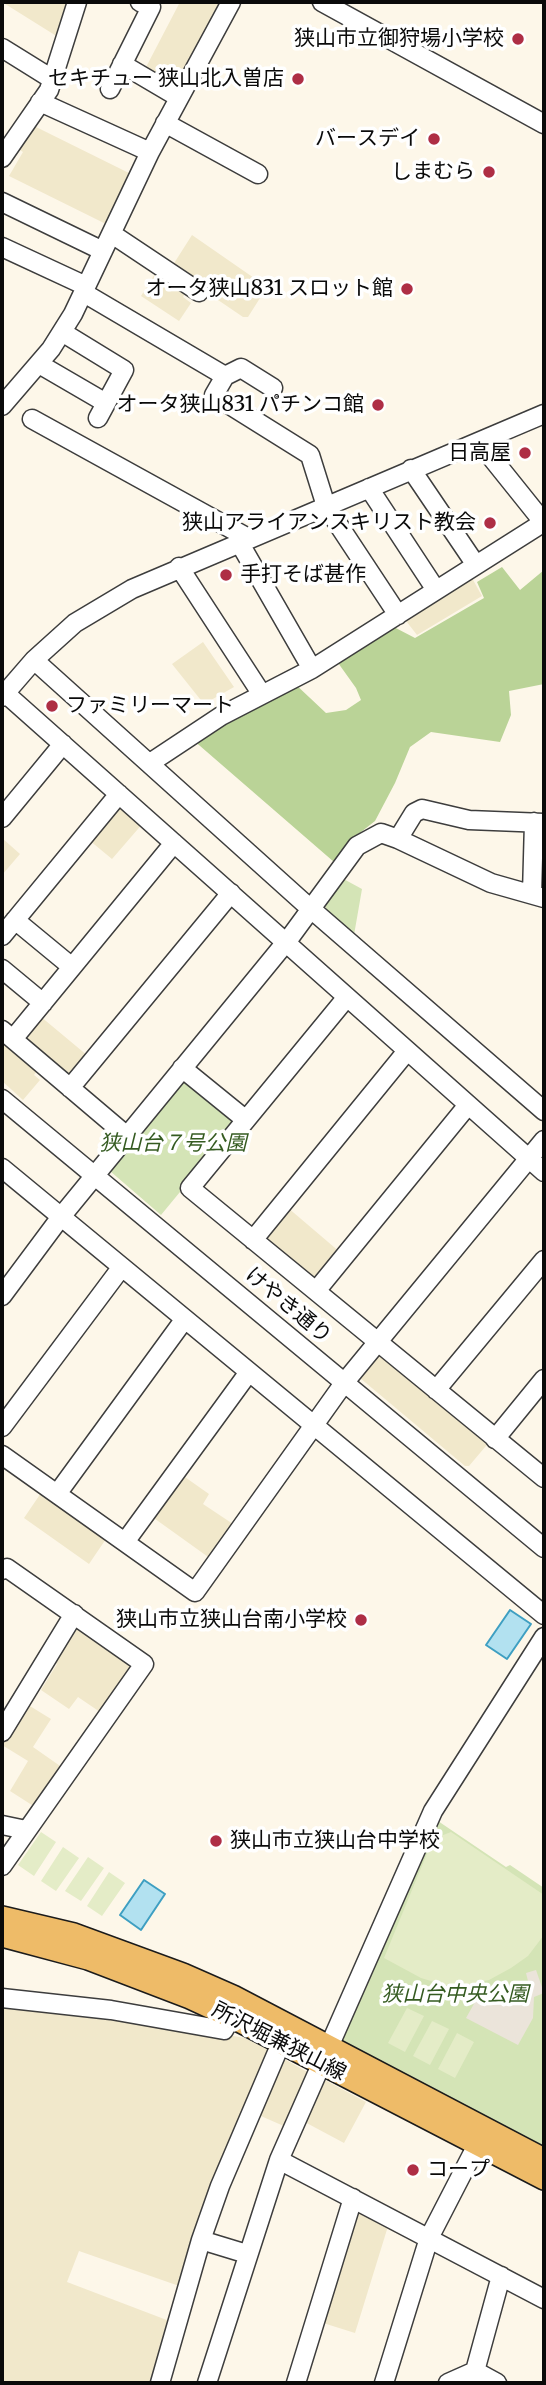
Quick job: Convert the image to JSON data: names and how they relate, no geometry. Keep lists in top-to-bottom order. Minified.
{"streets":{"main road":["所沢堀兼狭山線"],"street":["けやき通り"]},"parks":["狭山台７号公園","狭山台中央公園"],"places":["狭山市立御狩場小学校","セキチュー 狭山北入曽店","バースデイ","しまむら","オータ狭山831 スロット館","オータ狭山831 パチンコ館","日高屋","狭山アライアンスキリスト教会","手打そば甚作","ファミリーマート","狭山市立狭山台南小学校","狭山市立狭山台中学校","コープ"]}
